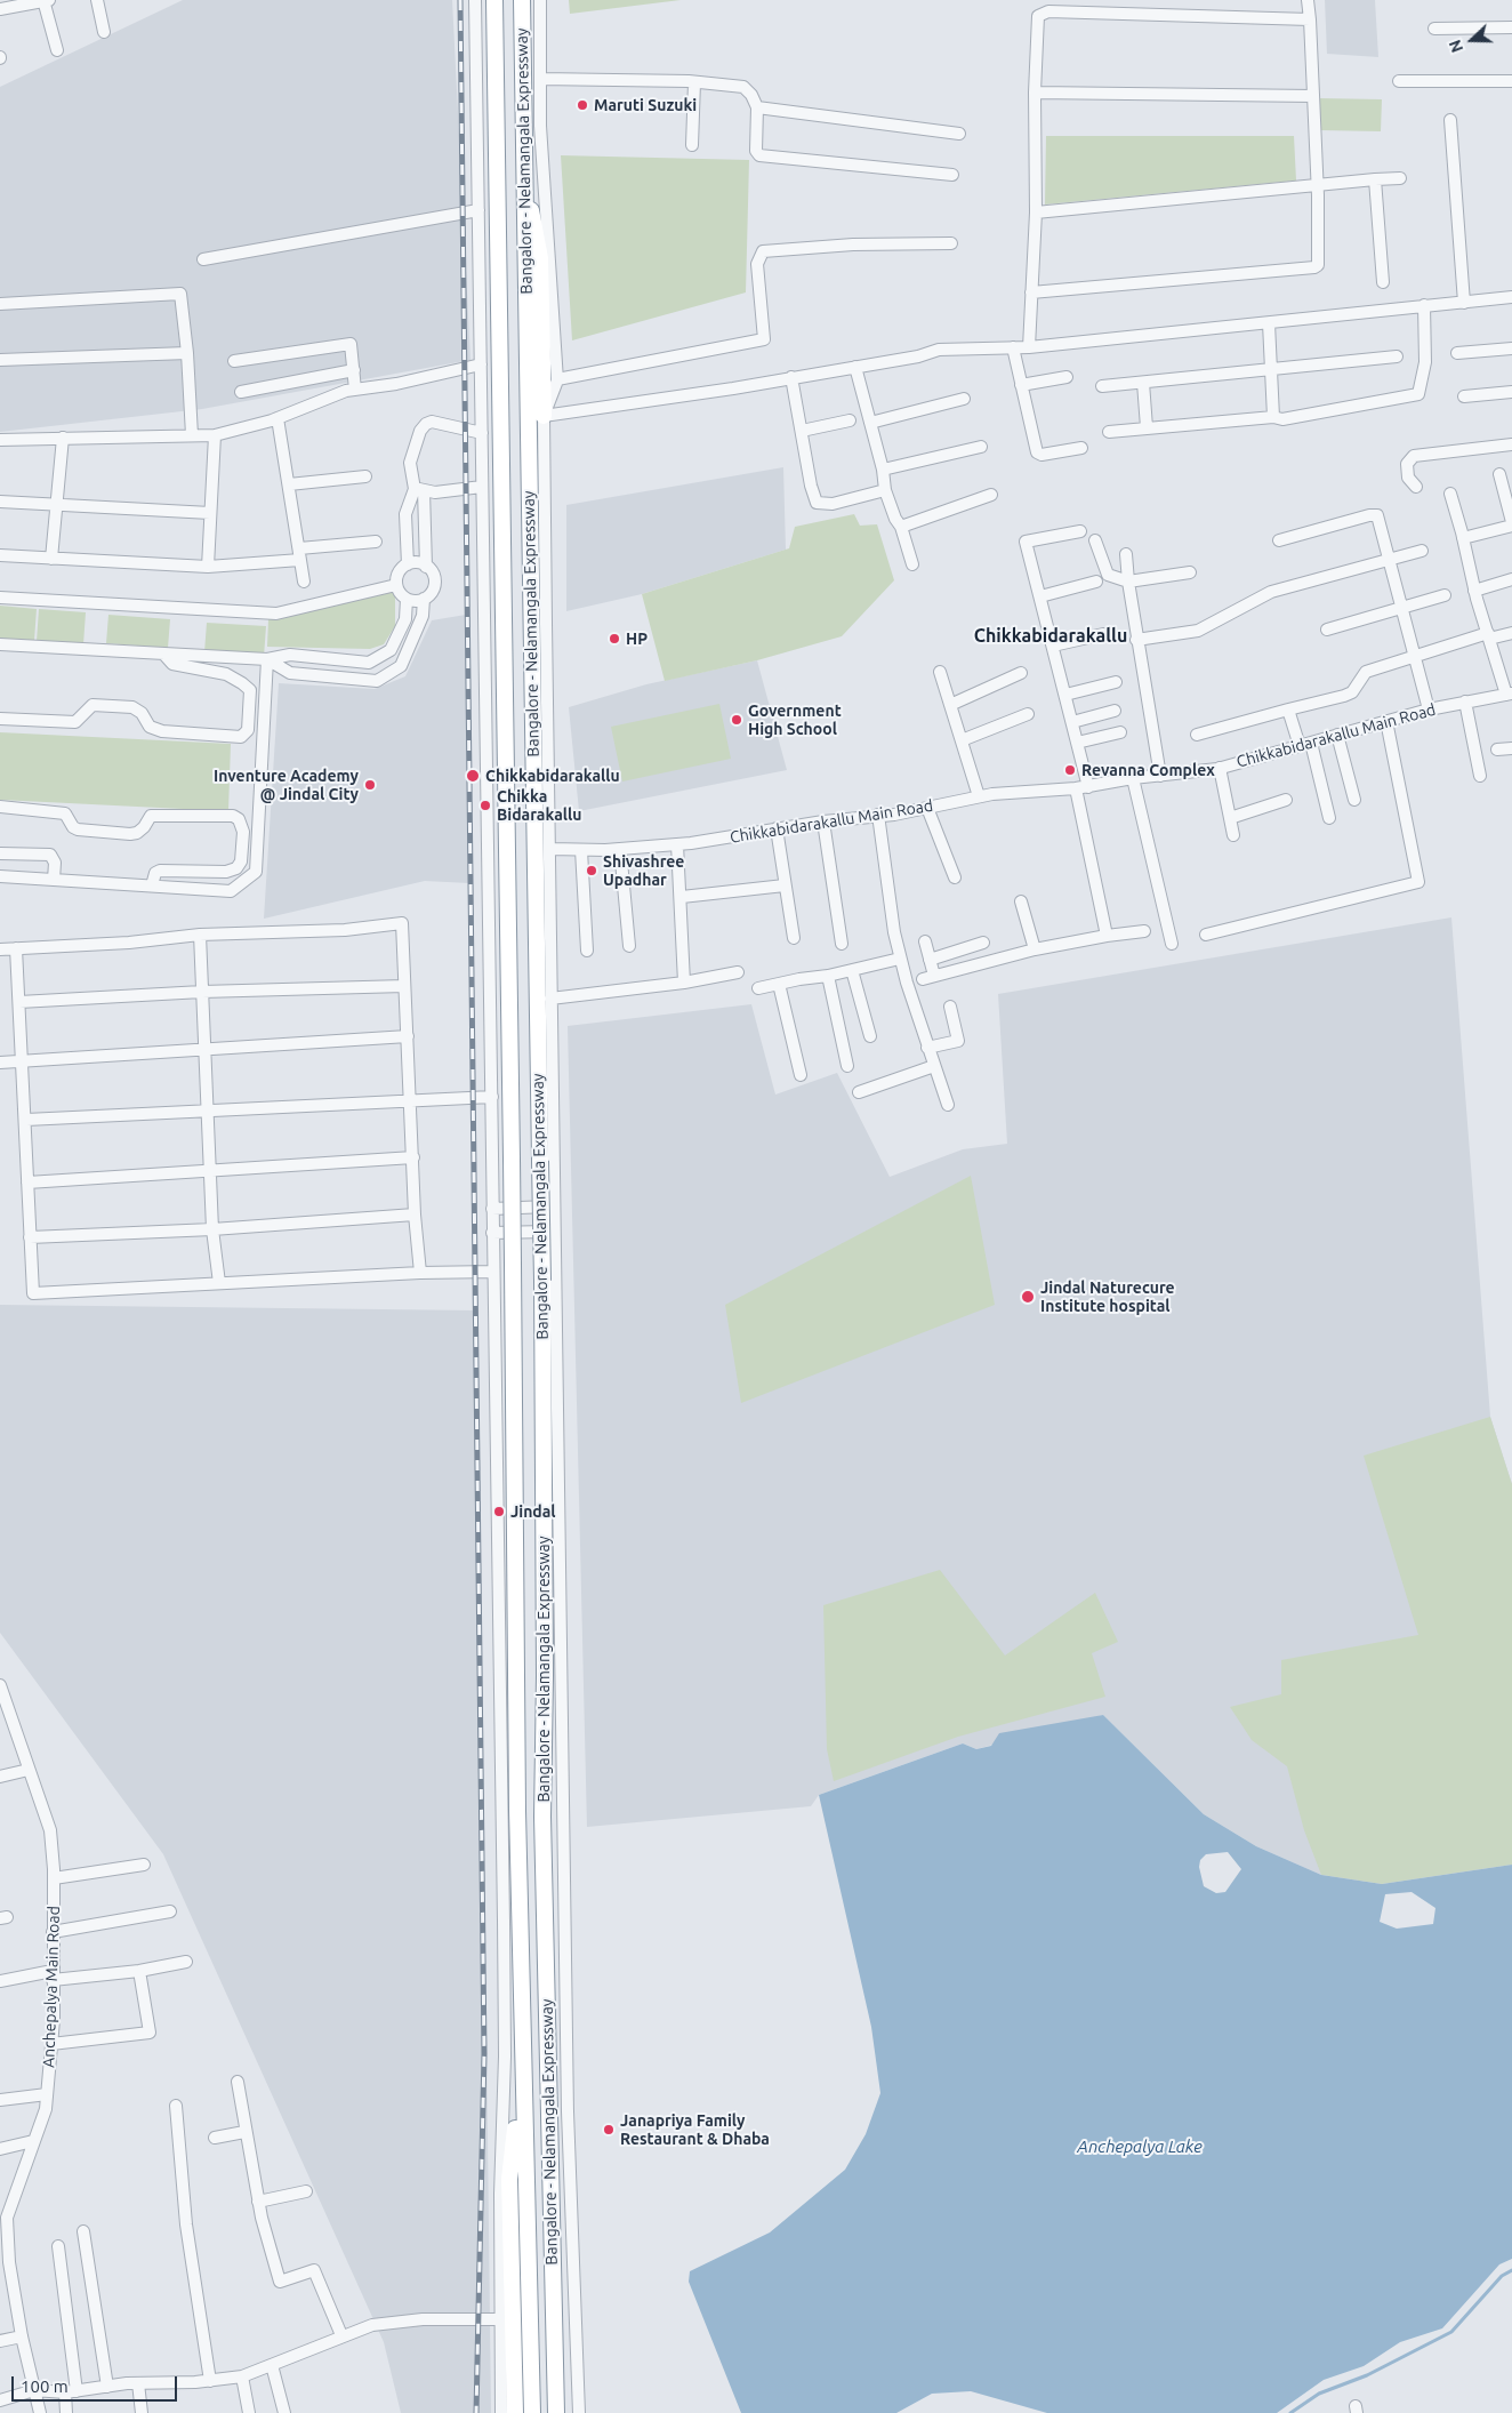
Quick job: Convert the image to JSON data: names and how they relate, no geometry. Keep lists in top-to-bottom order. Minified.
{"streets":{"highway":["Bangalore - Nelamangala Expressway"],"street":["Chikkabidarakallu Main Road","Anchepalya Main Road"]},"districts":["Chikkabidarakallu"],"water":["Anchepalya Lake"],"places":["Maruti Suzuki","HP","Government High School","Revanna Complex","Chikkabidarakallu","Inventure Academy @ Jindal City","Chikka Bidarakallu","Shivashree Upadhar","Jindal Naturecure Institute hospital","Jindal","Janapriya Family Restaurant & Dhaba"],"scale_bar":"100 m","north":"left"}
